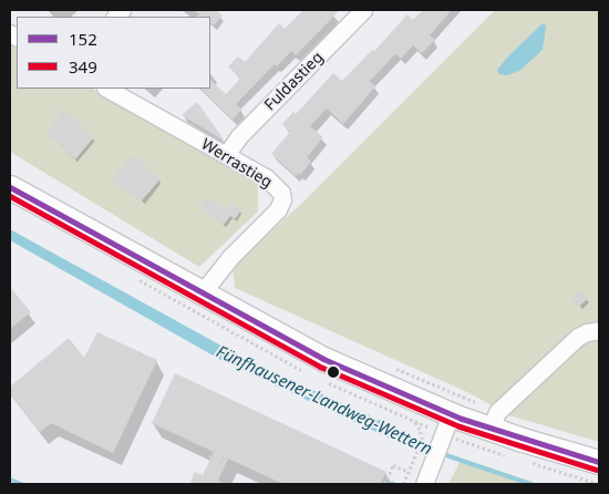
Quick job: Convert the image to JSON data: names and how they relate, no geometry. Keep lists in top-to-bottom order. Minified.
{"streets":{"street":["Fuldastieg","Werrastieg"]},"crossings":[["Fuldastieg","Werrastieg"]],"water":["Fünfhausener-Landweg-Wettern"],"lines":["transit line 152","transit line 349"],"legend":["152","349"]}
